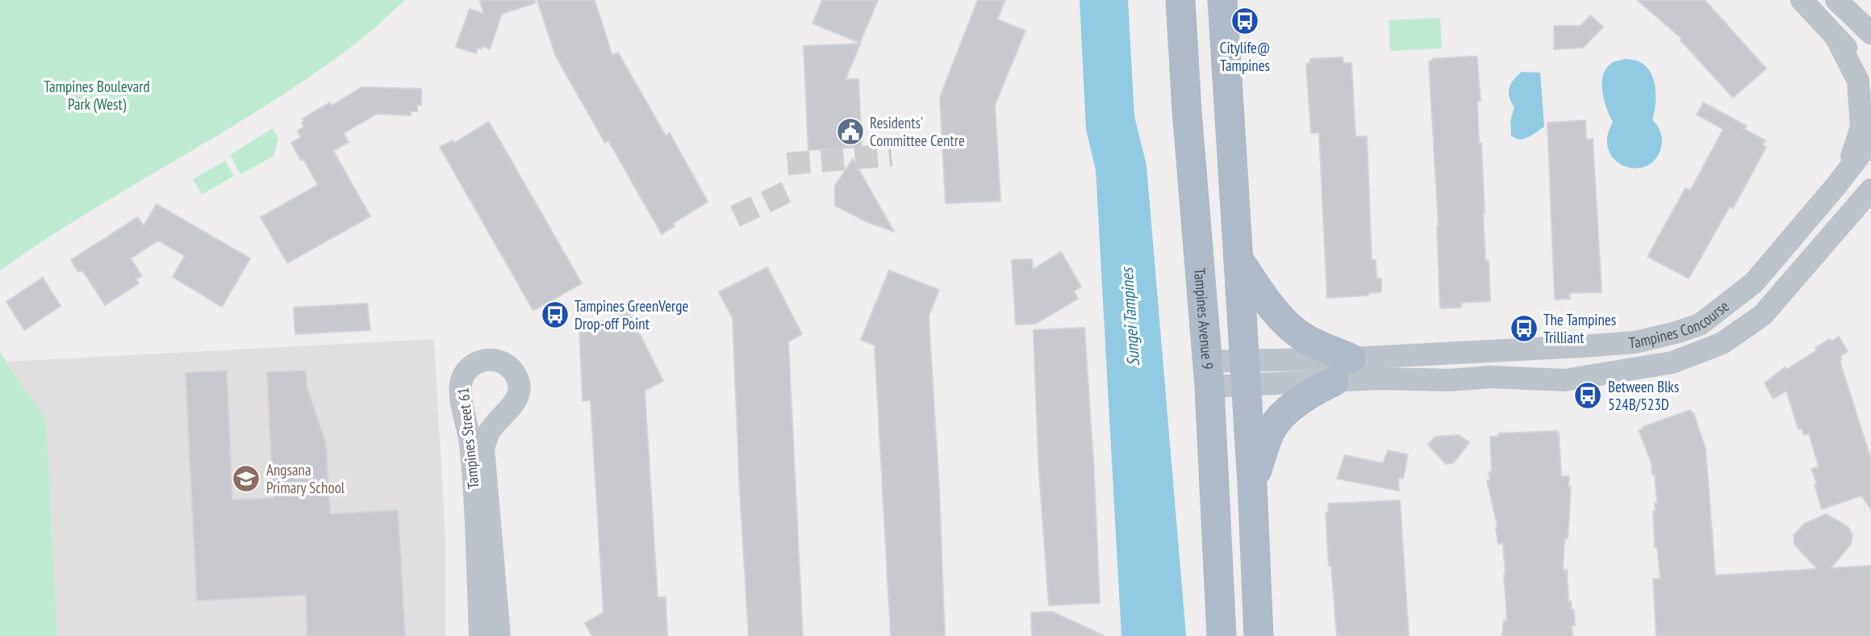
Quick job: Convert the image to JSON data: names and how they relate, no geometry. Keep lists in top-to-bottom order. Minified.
{"streets":{"main road":["Tampines Avenue 9"],"street":["Tampines Concourse","Tampines Street 61"]},"crossings":[["Tampines Avenue 9","Tampines Concourse"]],"water":["Sungei Tampines"],"parks":["Tampines Boulevard Park (West)"],"places":{"bus stop":["Citylife@ Tampines","Tampines GreenVerge Drop-off Point","The Tampines Trilliant","Between Blks 524B/523D"],"public building":["Residents' Committee Centre"],"school or university":["Angsana Primary School"]}}
